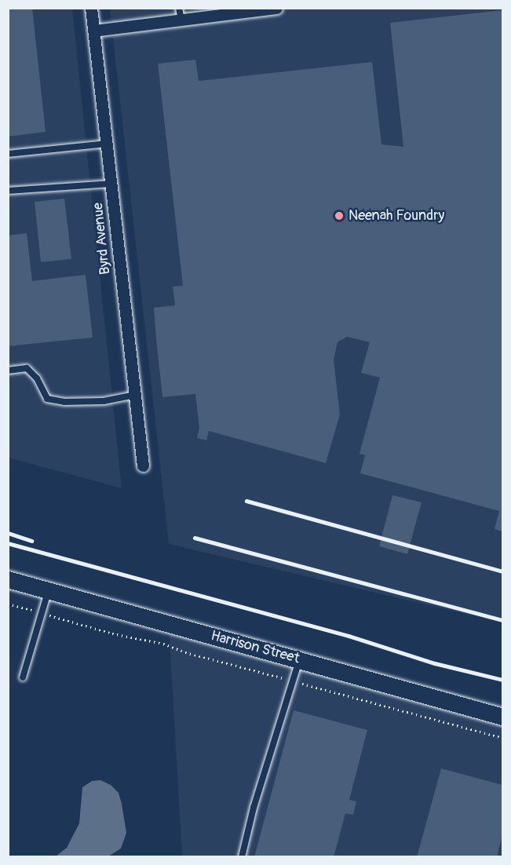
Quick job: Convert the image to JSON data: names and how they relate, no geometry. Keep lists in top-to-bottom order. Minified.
{"streets":{"main road":["Harrison Street"],"street":["Byrd Avenue"]},"places":["Neenah Foundry"]}
